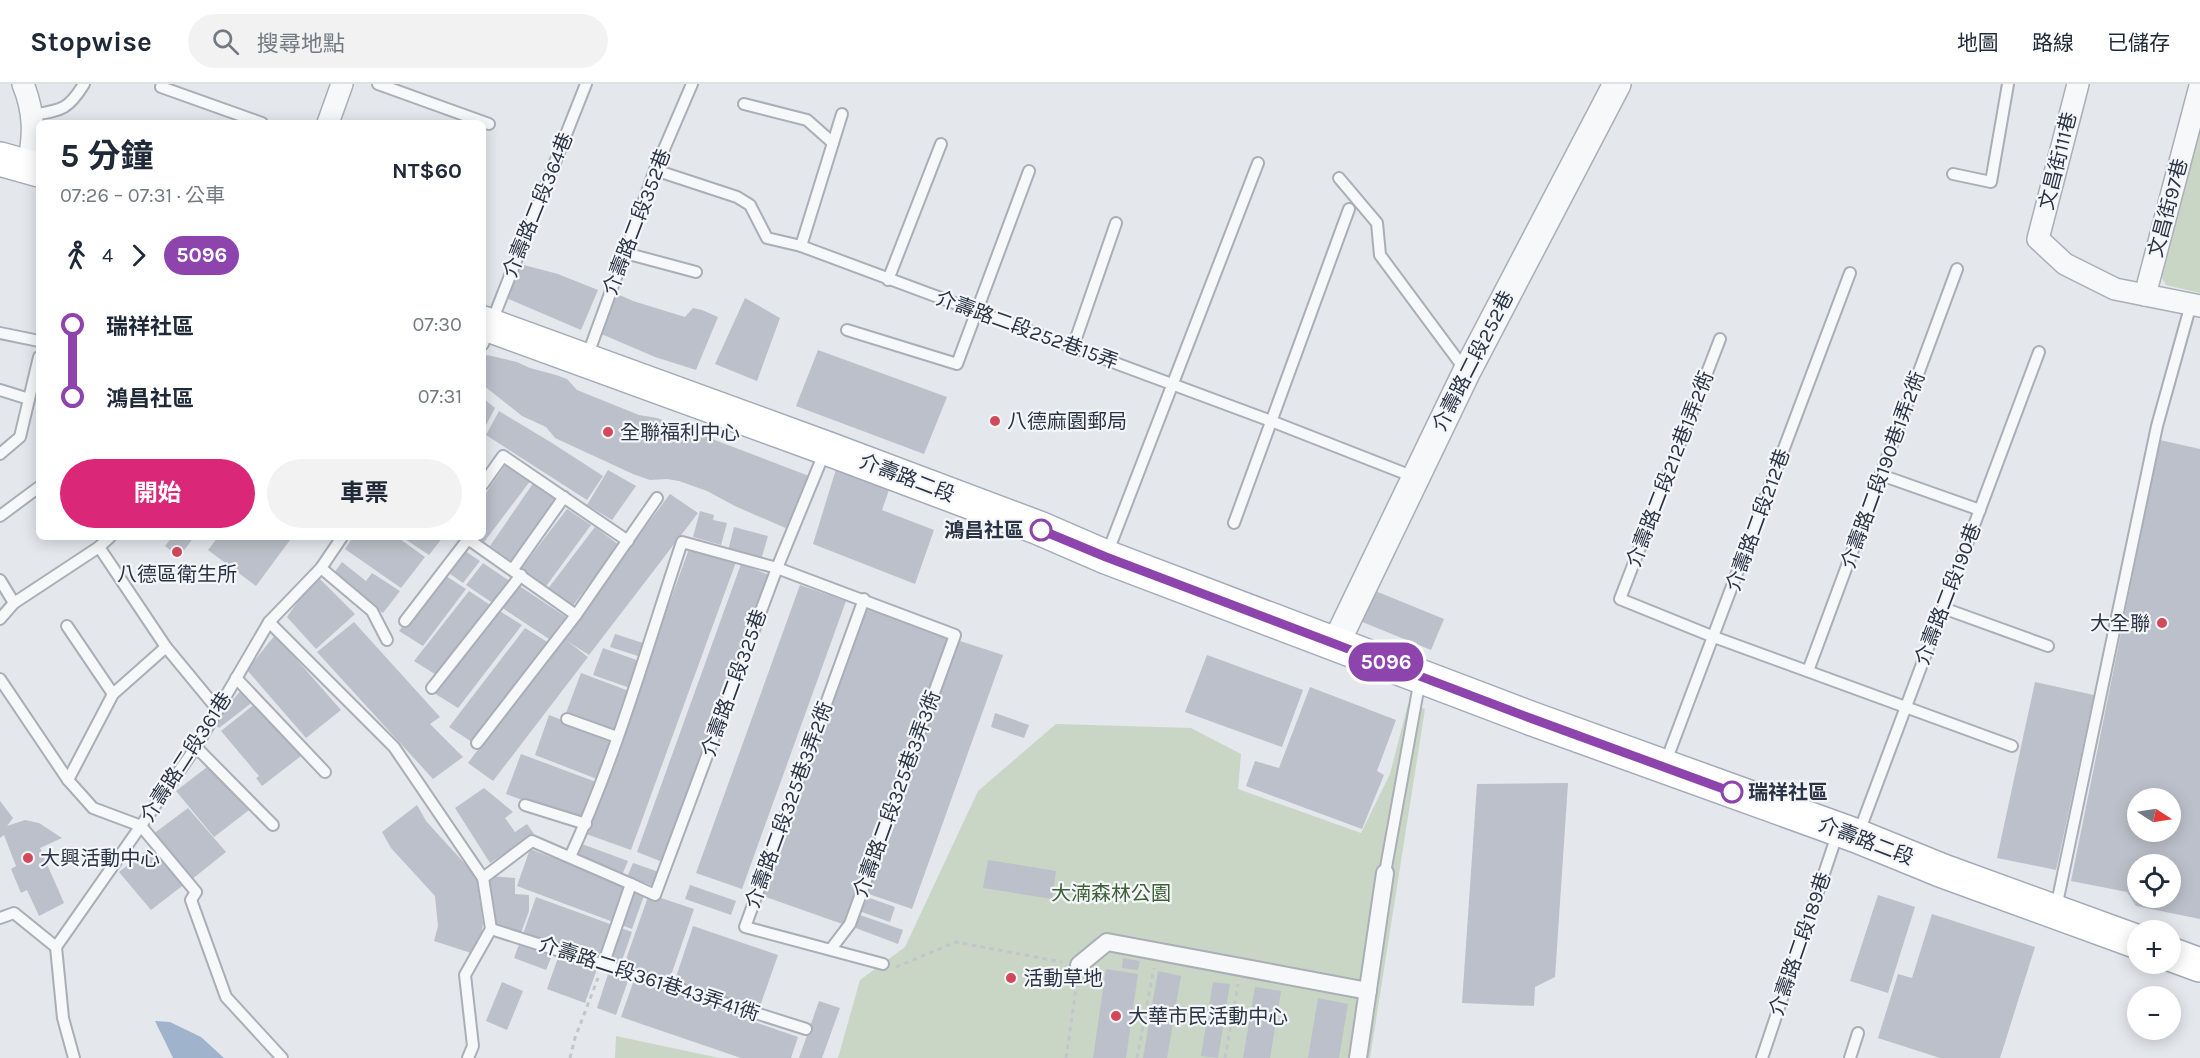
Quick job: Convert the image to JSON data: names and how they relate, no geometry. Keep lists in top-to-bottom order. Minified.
{"streets":{"main road":["介壽路二段"],"street":["文昌街111巷","文昌街97巷","介壽路二段252巷"],"lane":["介壽路二段364巷","介壽路二段352巷","介壽路二段252巷15弄","介壽路二段212巷1弄2衖","介壽路二段190巷1弄2衖","介壽路二段212巷","介壽路二段190巷","介壽路二段325巷","介壽路二段361巷","介壽路二段325巷3弄3衖","介壽路二段325巷3弄2衖","介壽路二段189巷","介壽路二段361巷43弄41衖"]},"crossings":[["文昌街111巷","文昌街97巷"],["介壽路二段352巷","介壽路二段252巷15弄"],["介壽路二段352巷","介壽路二段"],["介壽路二段252巷15弄","介壽路二段252巷"],["介壽路二段252巷","介壽路二段"],["介壽路二段212巷1弄2衖","介壽路二段212巷"],["介壽路二段","介壽路二段212巷"],["介壽路二段","介壽路二段190巷"],["介壽路二段","介壽路二段325巷"],["介壽路二段","介壽路二段189巷"],["介壽路二段190巷","介壽路二段189巷"],["介壽路二段325巷3弄3衖","介壽路二段325巷3弄2衖"]],"parks":["大湳森林公園"],"places":["八德麻園郵局","全聯福利中心","鴻昌社區","八德區衛生所","大全聯","瑞祥社區","大興活動中心","活動草地","大華市民活動中心"],"lines":["bus line 5096"],"north":"right","page":{"header":"Stopwise","search":"搜尋地點","nav":["地圖","路線","已儲存"],"on_map":"5096","heading":["5 分鐘","07:26 – 07:31 · 公車","NT$60"],"legs":["4","5096"],"list":[{"name":"瑞祥社區","value":"07:30"},{"name":"鴻昌社區","value":"07:31"}],"buttons":["開始","車票"],"map_buttons":["+","−"]}}
